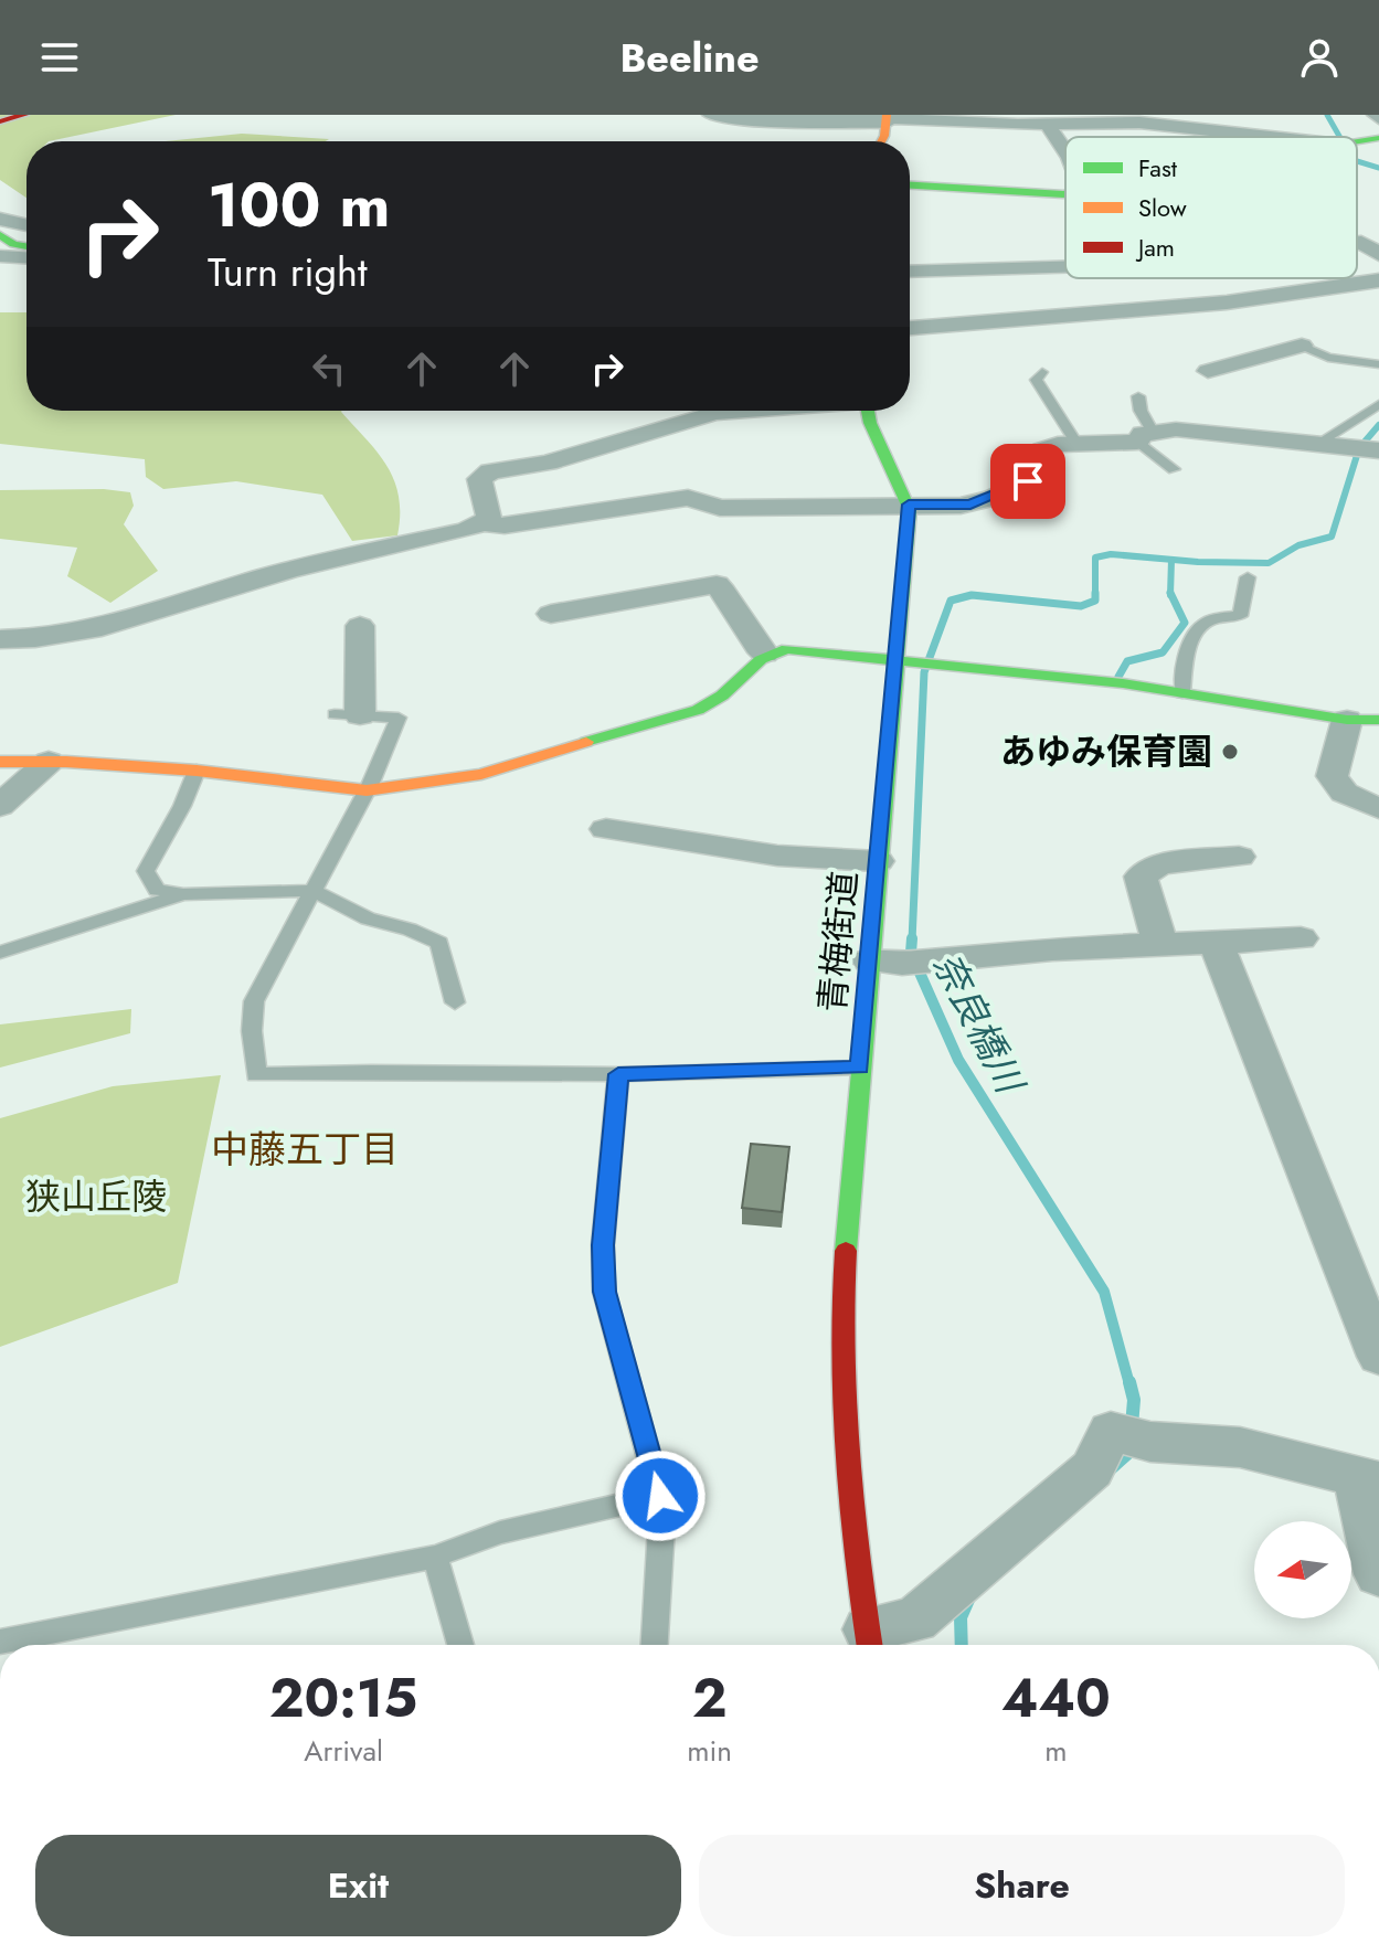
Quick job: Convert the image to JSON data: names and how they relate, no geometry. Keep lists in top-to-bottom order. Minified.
{"streets":{"main road":["青梅街道"]},"districts":["中藤五丁目"],"water":["奈良橋川"],"parks":["狭山丘陵"],"places":["あゆみ保育園"],"legend":["Fast","Slow","Jam"],"north":"left","page":{"header":"Beeline","turn":["100 m","Turn right"],"eta":["20:15","Arrival","2","min","440","m"],"buttons":["Exit","Share"]}}
